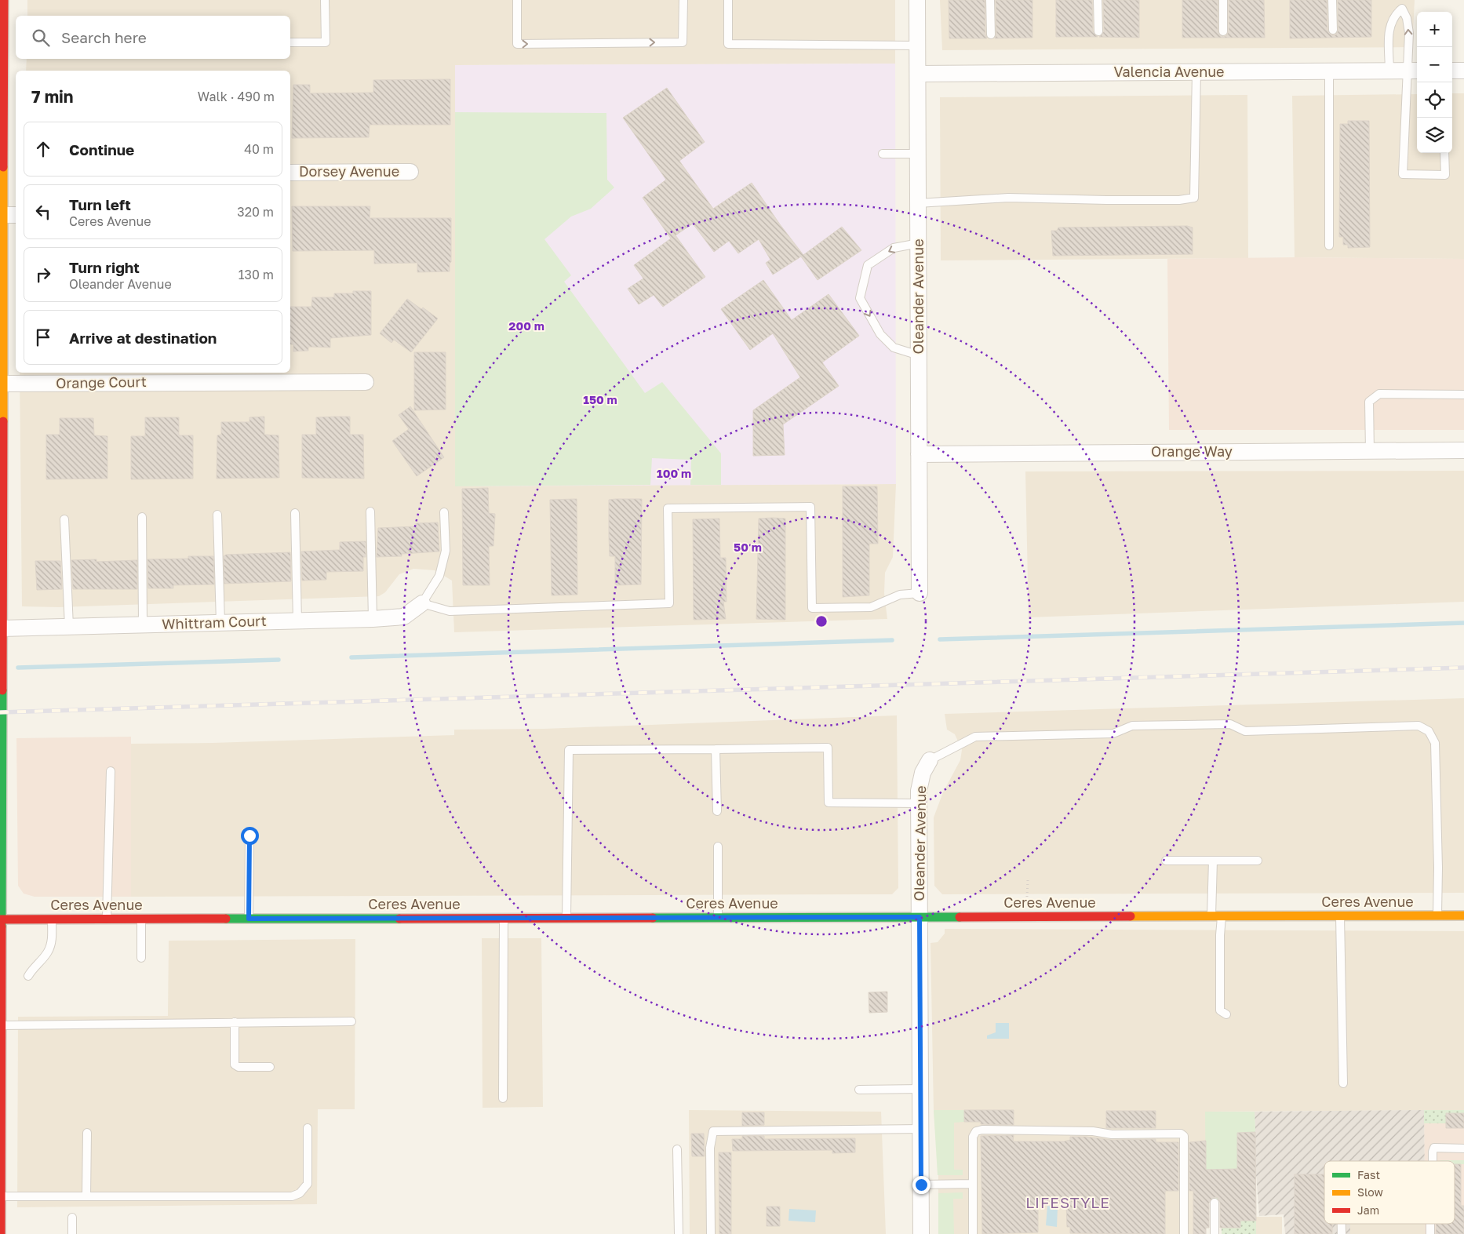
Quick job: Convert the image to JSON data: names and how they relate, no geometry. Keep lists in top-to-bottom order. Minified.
{"streets":{"street":["Valencia Avenue","Dorsey Avenue","Oleander Avenue","Orange Court","Orange Way","Whittram Court","Ceres Avenue"]},"crossings":[["Valencia Avenue","Oleander Avenue"],["Oleander Avenue","Orange Way"],["Oleander Avenue","Ceres Avenue"]],"districts":["LIFESTYLE"],"legend":["Fast","Slow","Jam"],"page":{"map_buttons":["+","−"],"search":"Search here","heading":["7 min","Walk · 490 m"],"list":[["Continue","40 m"],["Turn left","Ceres Avenue","320 m"],["Turn right","Oleander Avenue","130 m"],"Arrive at destination"]},"rings":["200 m","150 m","100 m","50 m"]}
